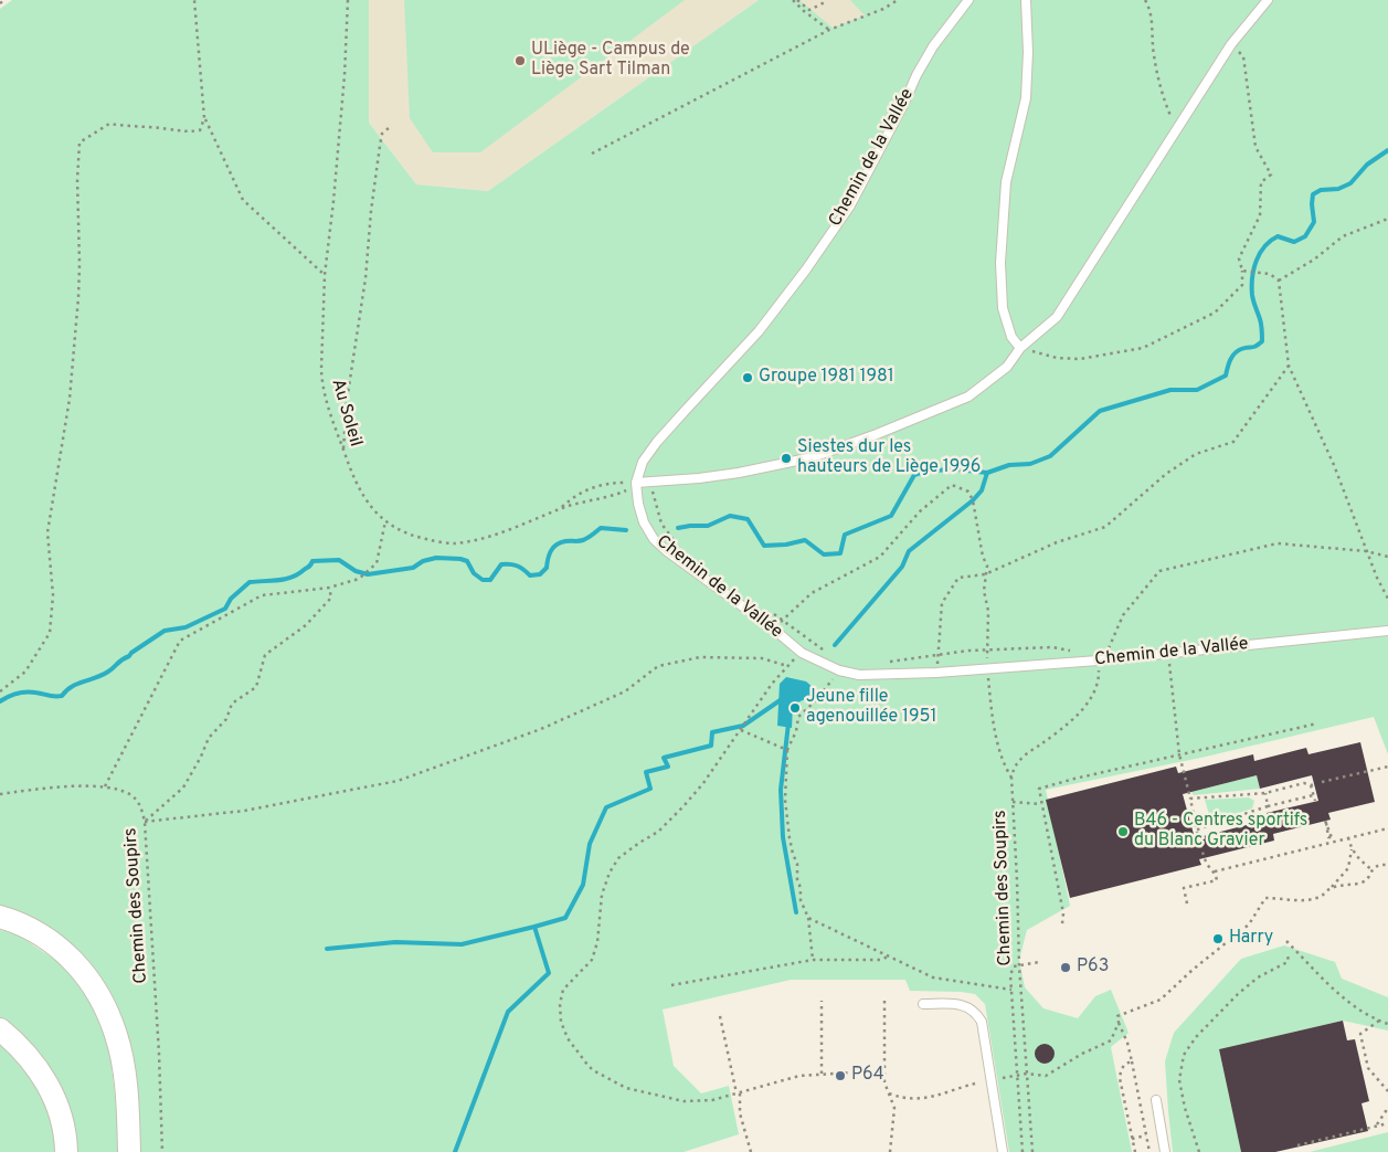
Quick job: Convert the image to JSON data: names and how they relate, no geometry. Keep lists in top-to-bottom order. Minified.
{"streets":{"lane":["Chemin de la Vallée"],"path":["Au Soleil","Chemin des Soupirs"]},"crossings":[["Chemin de la Vallée","Au Soleil"]],"places":["ULiège - Campus de Liège Sart Tilman","Groupe 1981 1981","Siestes dur les hauteurs de Liège 1996","Jeune fille agenouillée 1951","B46 - Centres sportifs du Blanc Gravier","Harry","P63","P64"]}
